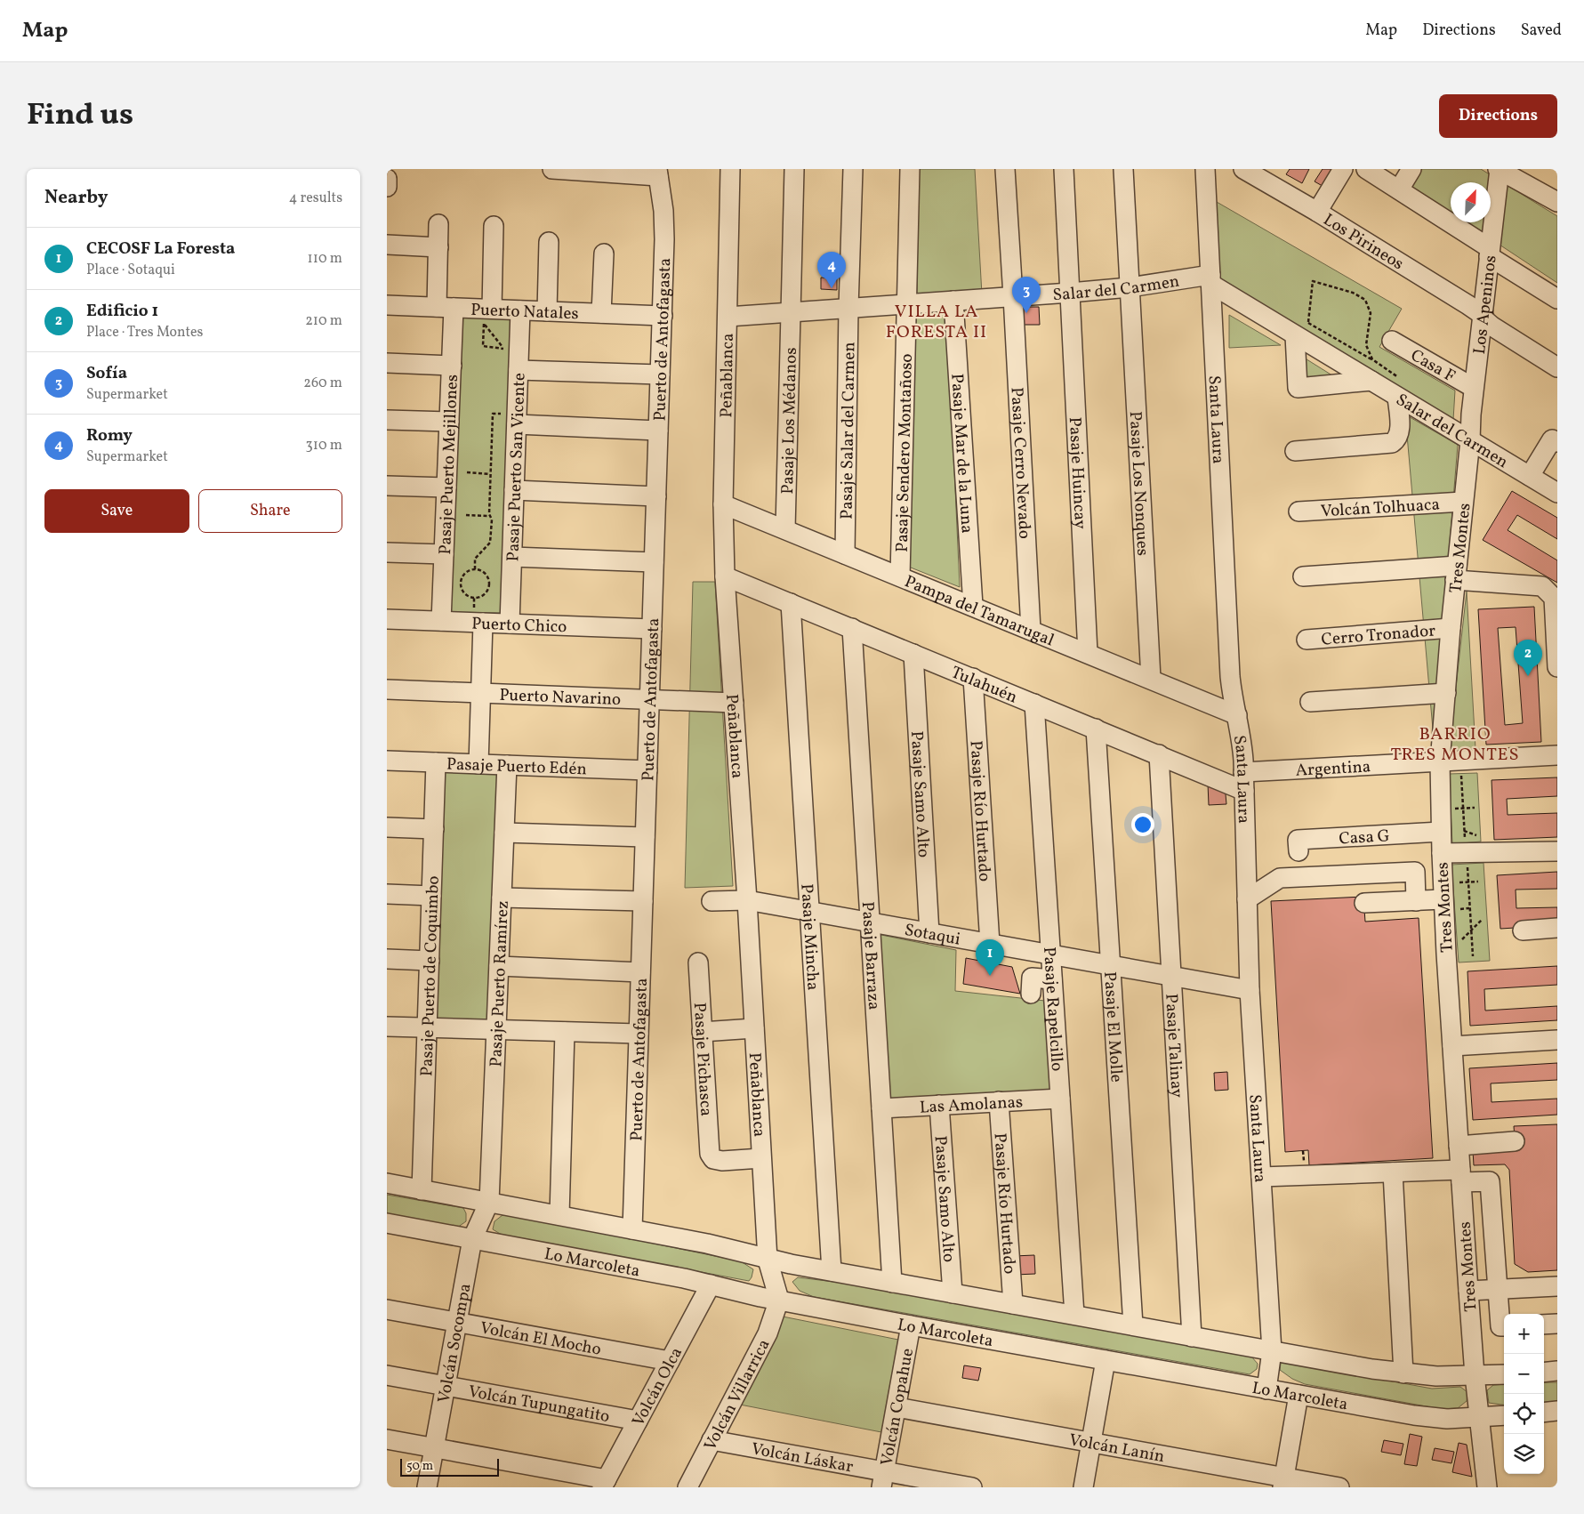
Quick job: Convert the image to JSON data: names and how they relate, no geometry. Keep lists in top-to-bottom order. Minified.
{"streets":{"street":["Los Pirineos","Salar del Carmen","Los Apeninos","Puerto Natales","Puerto de Antofagasta","Casa F","Peñablanca","Santa Laura","Pasaje Los Médanos","Pasaje Salar del Carmen","Pasaje Sendero Montañoso","Pasaje Mar de la Luna","Pasaje Cerro Nevado","Pasaje Puerto Mejillones","Pasaje Puerto San Vicente","Pasaje Huincay","Pasaje Los Nonques","Volcán Tolhuaca","Tres Montes","Pampa del Tamarugal","Puerto Chico","Cerro Tronador","Tulahuén","Puerto Navarino","Pasaje Puerto Edén","Argentina","Pasaje Samo Alto","Pasaje Río Hurtado","Casa G","Sotaqui","Pasaje Mincha","Pasaje Barraza","Pasaje Puerto de Coquimbo","Pasaje Puerto Ramírez","Pasaje Rapelcillo","Pasaje El Molle","Pasaje Talinay","Pasaje Pichasca","Las Amolanas","Lo Marcoleta","Volcán El Mocho","Volcán Socompa","Volcán Olca","Volcán Villarrica","Volcán Tupungatito","Volcán Copahue","Volcán Lanín","Volcán Láskar"]},"crossings":[["Los Pirineos","Los Apeninos"],["Salar del Carmen","Los Apeninos"],["Salar del Carmen","Peñablanca"],["Salar del Carmen","Santa Laura"],["Salar del Carmen","Pasaje Los Médanos"],["Salar del Carmen","Pasaje Salar del Carmen"],["Salar del Carmen","Pasaje Sendero Montañoso"],["Salar del Carmen","Pasaje Mar de la Luna"],["Salar del Carmen","Pasaje Cerro Nevado"],["Salar del Carmen","Pasaje Huincay"],["Salar del Carmen","Pasaje Los Nonques"],["Salar del Carmen","Tres Montes"],["Los Apeninos","Casa F"],["Los Apeninos","Tres Montes"],["Puerto Natales","Puerto de Antofagasta"],["Puerto Natales","Pasaje Puerto Mejillones"],["Puerto Natales","Pasaje Puerto San Vicente"],["Puerto de Antofagasta","Puerto Chico"],["Puerto de Antofagasta","Puerto Navarino"],["Puerto de Antofagasta","Pasaje Puerto Edén"],["Peñablanca","Pampa del Tamarugal"],["Peñablanca","Tulahuén"],["Peñablanca","Puerto Navarino"],["Peñablanca","Sotaqui"],["Peñablanca","Pasaje Pichasca"],["Peñablanca","Lo Marcoleta"],["Peñablanca","Volcán Villarrica"],["Santa Laura","Pampa del Tamarugal"],["Santa Laura","Tulahuén"],["Santa Laura","Argentina"],["Santa Laura","Sotaqui"],["Santa Laura","Lo Marcoleta"],["Pasaje Los Médanos","Pampa del Tamarugal"],["Pasaje Salar del Carmen","Pampa del Tamarugal"],["Pasaje Sendero Montañoso","Pampa del Tamarugal"],["Pasaje Mar de la Luna","Pampa del Tamarugal"],["Pasaje Cerro Nevado","Pampa del Tamarugal"],["Pasaje Puerto Mejillones","Puerto Chico"],["Pasaje Puerto San Vicente","Puerto Chico"],["Pasaje Huincay","Pampa del Tamarugal"],["Pasaje Los Nonques","Pampa del Tamarugal"],["Volcán Tolhuaca","Tres Montes"],["Tres Montes","Cerro Tronador"],["Tres Montes","Argentina"],["Tres Montes","Casa G"],["Tres Montes","Lo Marcoleta"],["Tulahuén","Argentina"],["Tulahuén","Pasaje Samo Alto"],["Tulahuén","Pasaje Río Hurtado"],["Tulahuén","Pasaje Mincha"],["Tulahuén","Pasaje Barraza"],["Tulahuén","Pasaje Rapelcillo"],["Tulahuén","Pasaje El Molle"],["Tulahuén","Pasaje Talinay"],["Pasaje Puerto Edén","Pasaje Puerto de Coquimbo"],["Pasaje Puerto Edén","Pasaje Puerto Ramírez"],["Pasaje Samo Alto","Sotaqui"],["Pasaje Samo Alto","Las Amolanas"],["Pasaje Río Hurtado","Sotaqui"],["Pasaje Río Hurtado","Las Amolanas"],["Sotaqui","Pasaje Mincha"],["Sotaqui","Pasaje Barraza"],["Sotaqui","Pasaje Rapelcillo"],["Sotaqui","Pasaje El Molle"],["Sotaqui","Pasaje Talinay"],["Pasaje Barraza","Las Amolanas"],["Pasaje Puerto Ramírez","Volcán Socompa"],["Pasaje Rapelcillo","Las Amolanas"],["Lo Marcoleta","Volcán Socompa"],["Lo Marcoleta","Volcán Olca"],["Lo Marcoleta","Volcán Villarrica"],["Lo Marcoleta","Volcán Copahue"],["Volcán El Mocho","Volcán Socompa"],["Volcán El Mocho","Volcán Olca"],["Volcán Socompa","Volcán Tupungatito"],["Volcán Olca","Volcán Tupungatito"],["Volcán Villarrica","Volcán Láskar"],["Volcán Copahue","Volcán Lanín"],["Volcán Copahue","Volcán Láskar"]],"districts":["VILLA LA FORESTA II","BARRIO TRES MONTES"],"scale_bar":"50 m","north":"top right","page":{"header":"Map","nav":["Map","Directions","Saved"],"title":"Find us","buttons":["Directions",["Save","Share"]],"heading":["Nearby","4 results"],"list":[{"mark":"1","name":"CECOSF La Foresta","note":"Place · Sotaqui","value":"110 m"},{"mark":"2","name":"Edificio 1","note":"Place · Tres Montes","value":"210 m"},{"mark":"3","name":"Sofía","note":"Supermarket","value":"260 m"},{"mark":"4","name":"Romy","note":"Supermarket","value":"310 m"}],"pins":["4","3","2","1"],"map_buttons":["+","−"],"scale":"50 m"}}
